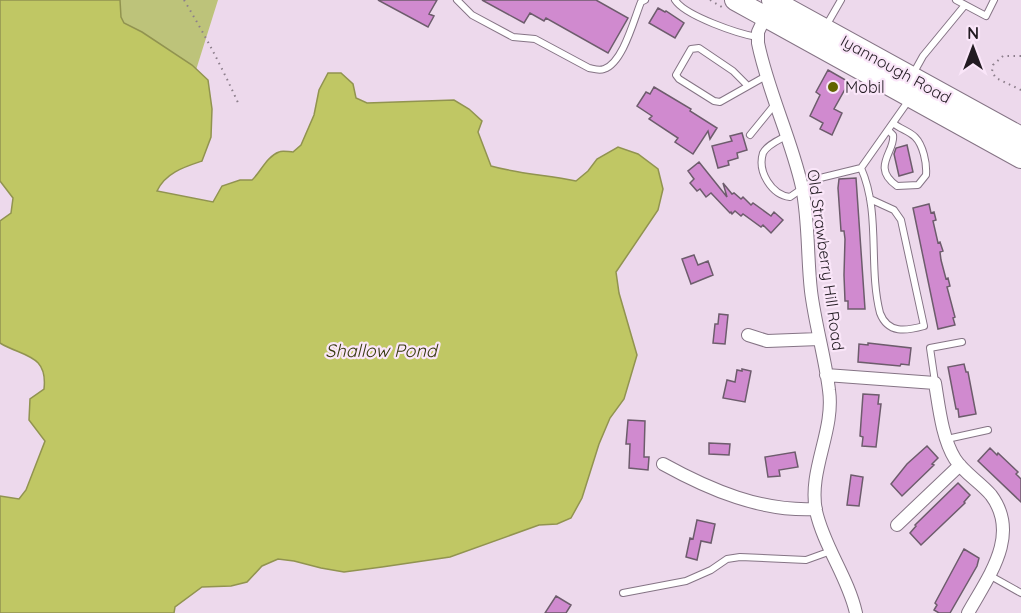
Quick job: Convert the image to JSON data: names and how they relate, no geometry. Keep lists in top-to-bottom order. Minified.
{"streets":{"main road":["Iyannough Road"],"street":["Old Strawberry Hill Road"]},"water":["Shallow Pond"],"places":["Mobil"],"north":"top"}
